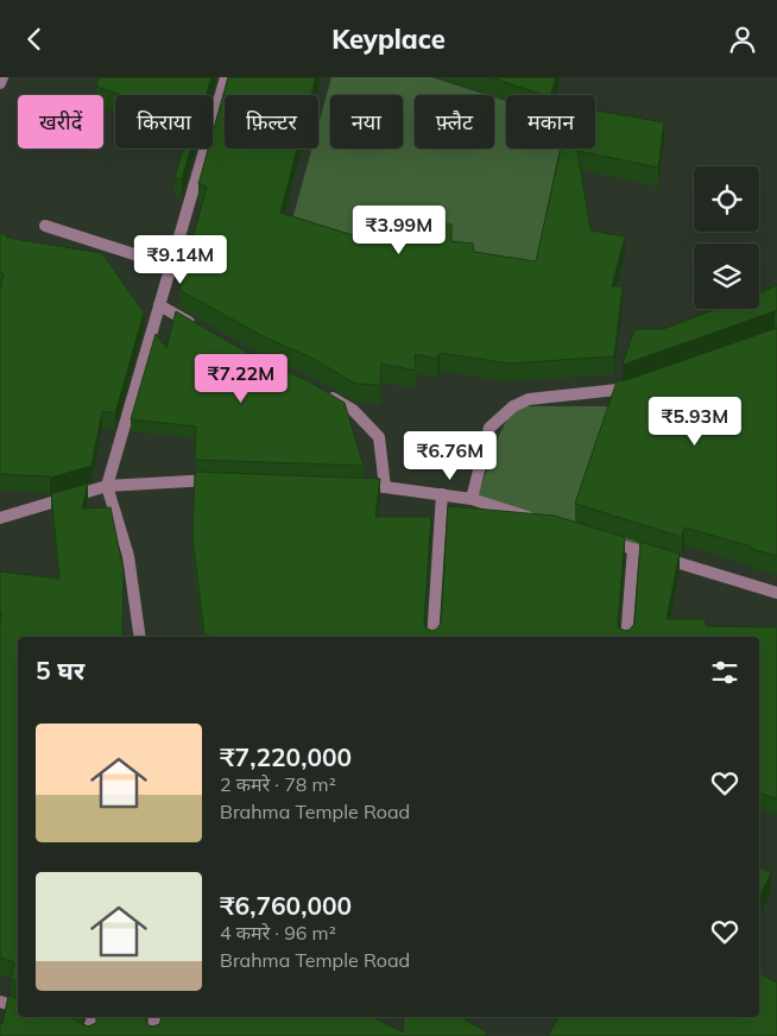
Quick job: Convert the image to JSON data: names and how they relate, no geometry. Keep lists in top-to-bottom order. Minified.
{"page":{"header":"Keyplace","chip":["खरीदें","किराया","फ़िल्टर","नया","फ़्लैट","मकान"],"price":["₹3.99M","₹9.14M","₹7.22M","₹5.93M","₹6.76M"],"heading":"5 घर","list":[{"name":"₹7,220,000","note":"2 कमरे · 78 m² · Brahma Temple Road"},{"name":"₹6,760,000","note":"4 कमरे · 96 m² · Brahma Temple Road"}]}}
